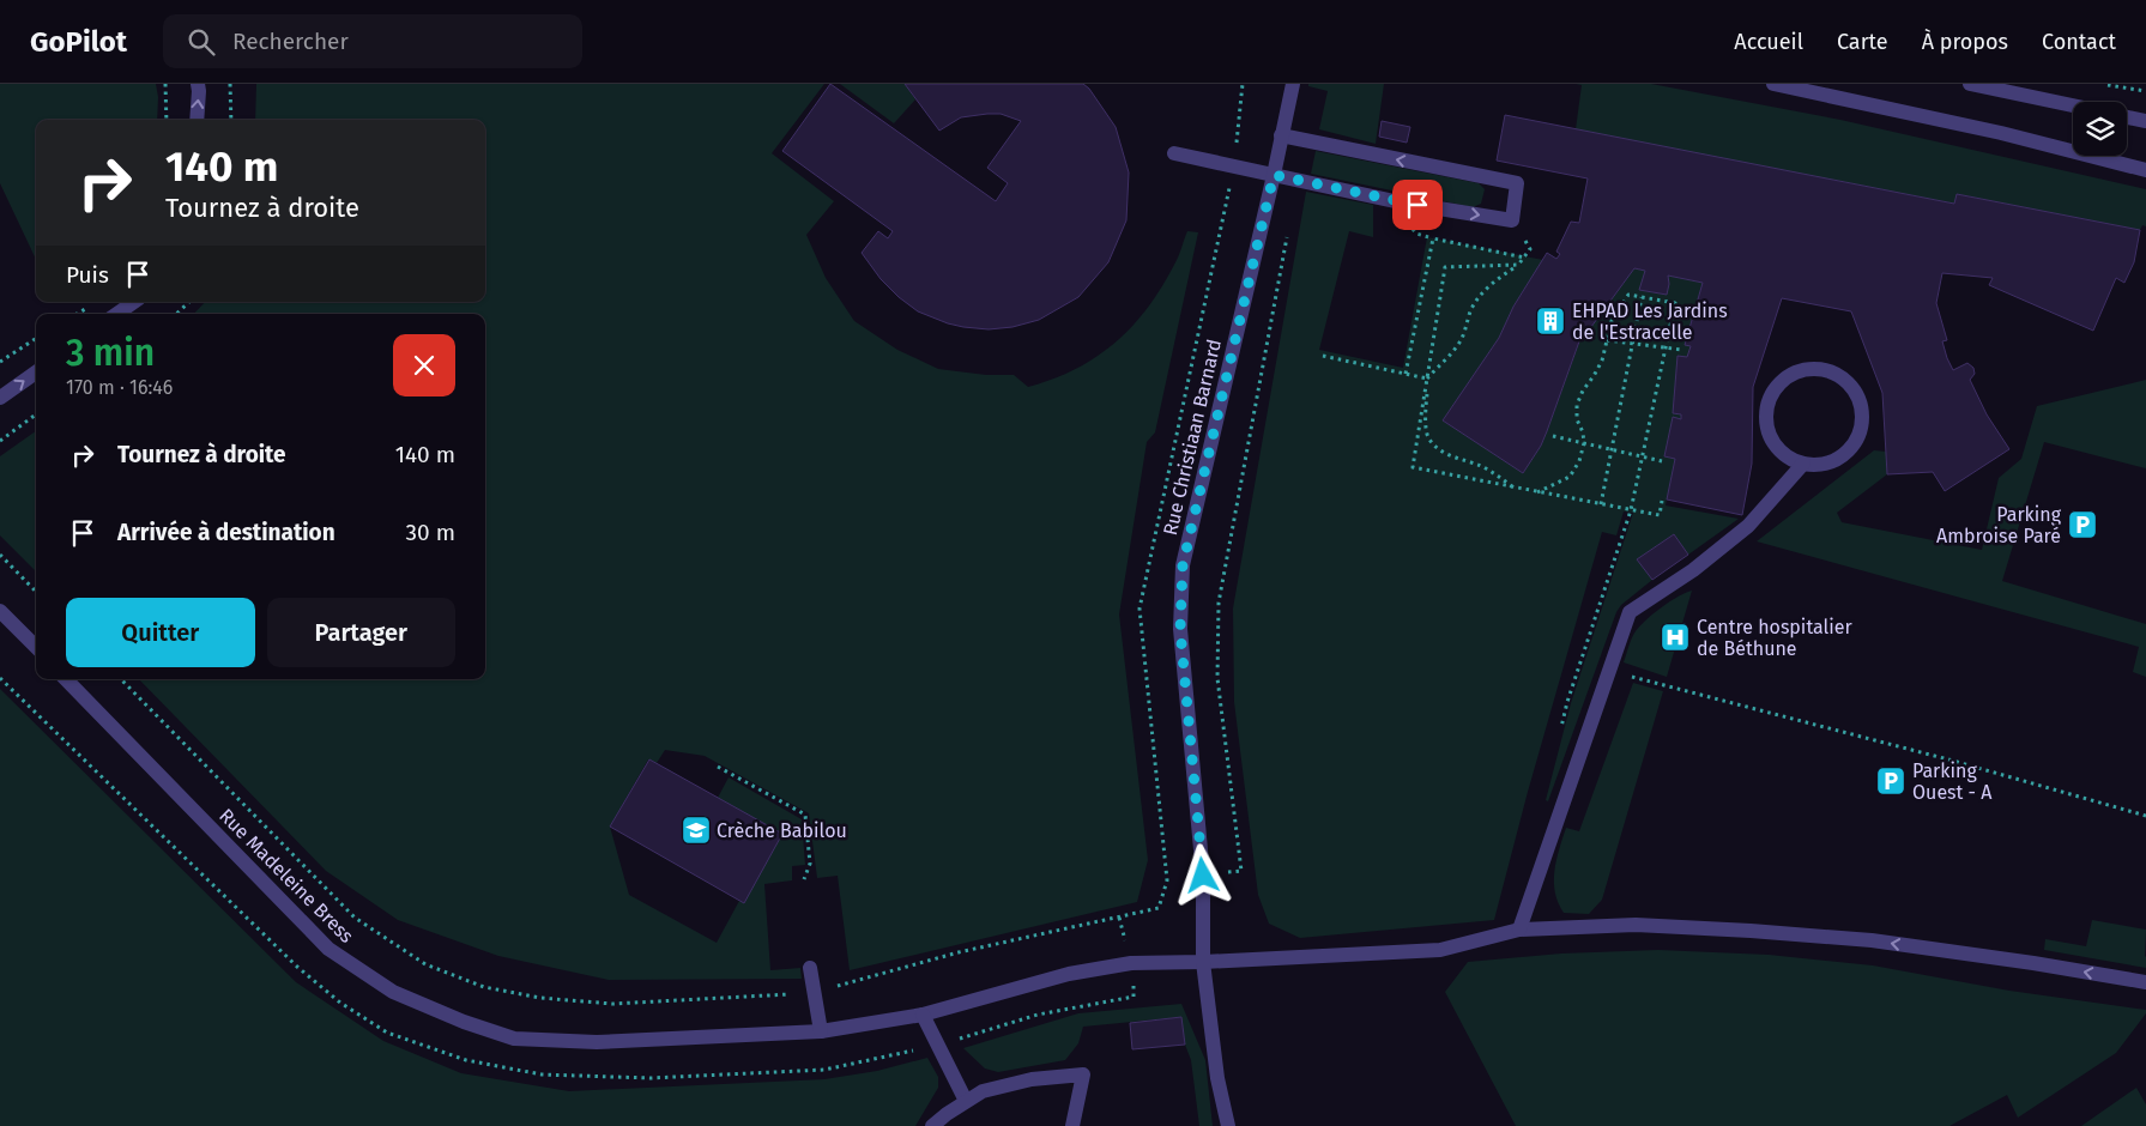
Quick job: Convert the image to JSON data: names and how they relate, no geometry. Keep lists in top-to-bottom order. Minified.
{"streets":{"street":["Rue Christiaan Barnard","Rue Madeleine Bress"]},"crossings":[["Rue Christiaan Barnard","Rue Madeleine Bress"]],"places":{"building":["EHPAD Les Jardins de l'Estracelle"],"parking":["Parking Ambroise Paré","Parking Ouest - A"],"hospital":["Centre hospitalier de Béthune"],"school or university":["Crèche Babilou"]},"page":{"header":"GoPilot","search":"Rechercher","nav":["Accueil","Carte","À propos","Contact"],"turn":["140 m","Tournez à droite"],"then":"Puis","heading":["3 min","170 m · 16:46"],"list":[{"name":"Tournez à droite","value":"140 m"},{"name":"Arrivée à destination","value":"30 m"}],"buttons":["Quitter","Partager"]}}
